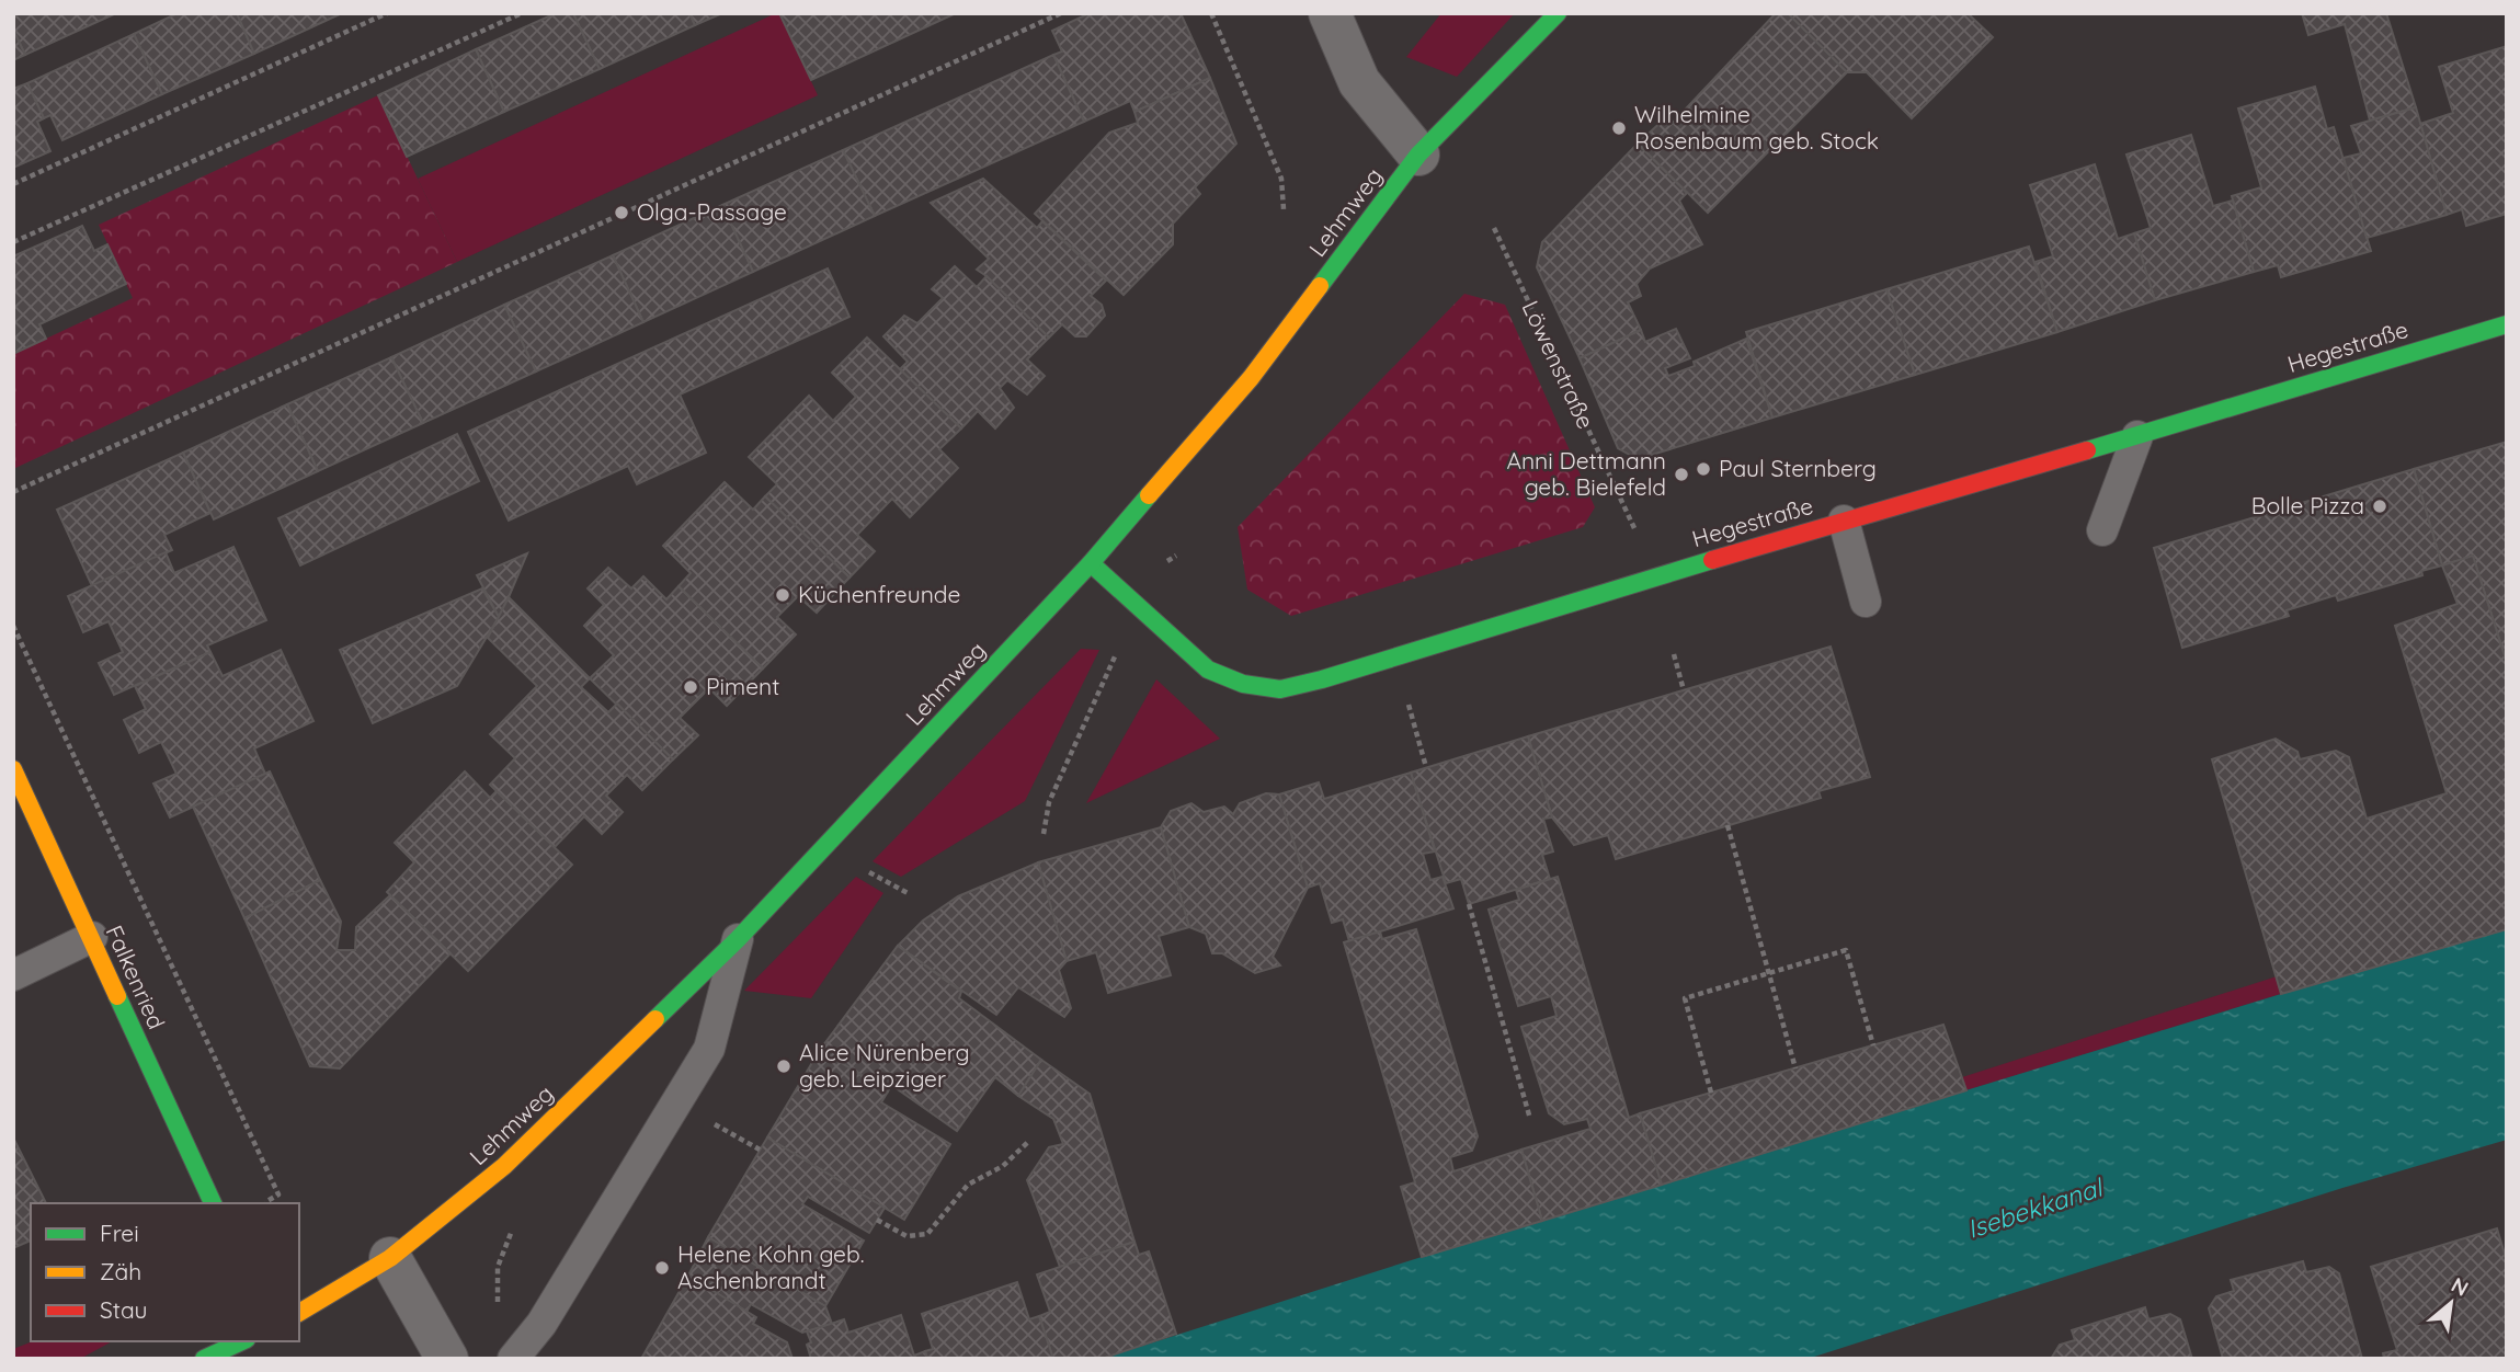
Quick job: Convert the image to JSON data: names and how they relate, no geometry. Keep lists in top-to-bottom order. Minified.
{"streets":{"street":["Lehmweg","Hegestraße","Falkenried"],"path":["Löwenstraße"]},"crossings":[["Lehmweg","Hegestraße"]],"water":["Isebekkanal"],"places":["Wilhelmine Rosenbaum geb. Stock","Olga-Passage","Paul Sternberg","Anni Dettmann geb. Bielefeld","Bolle Pizza","Küchenfreunde","Piment","Alice Nürenberg geb. Leipziger","Helene Kohn geb. Aschenbrandt"],"legend":["Frei","Zäh","Stau"],"north":"top right"}
